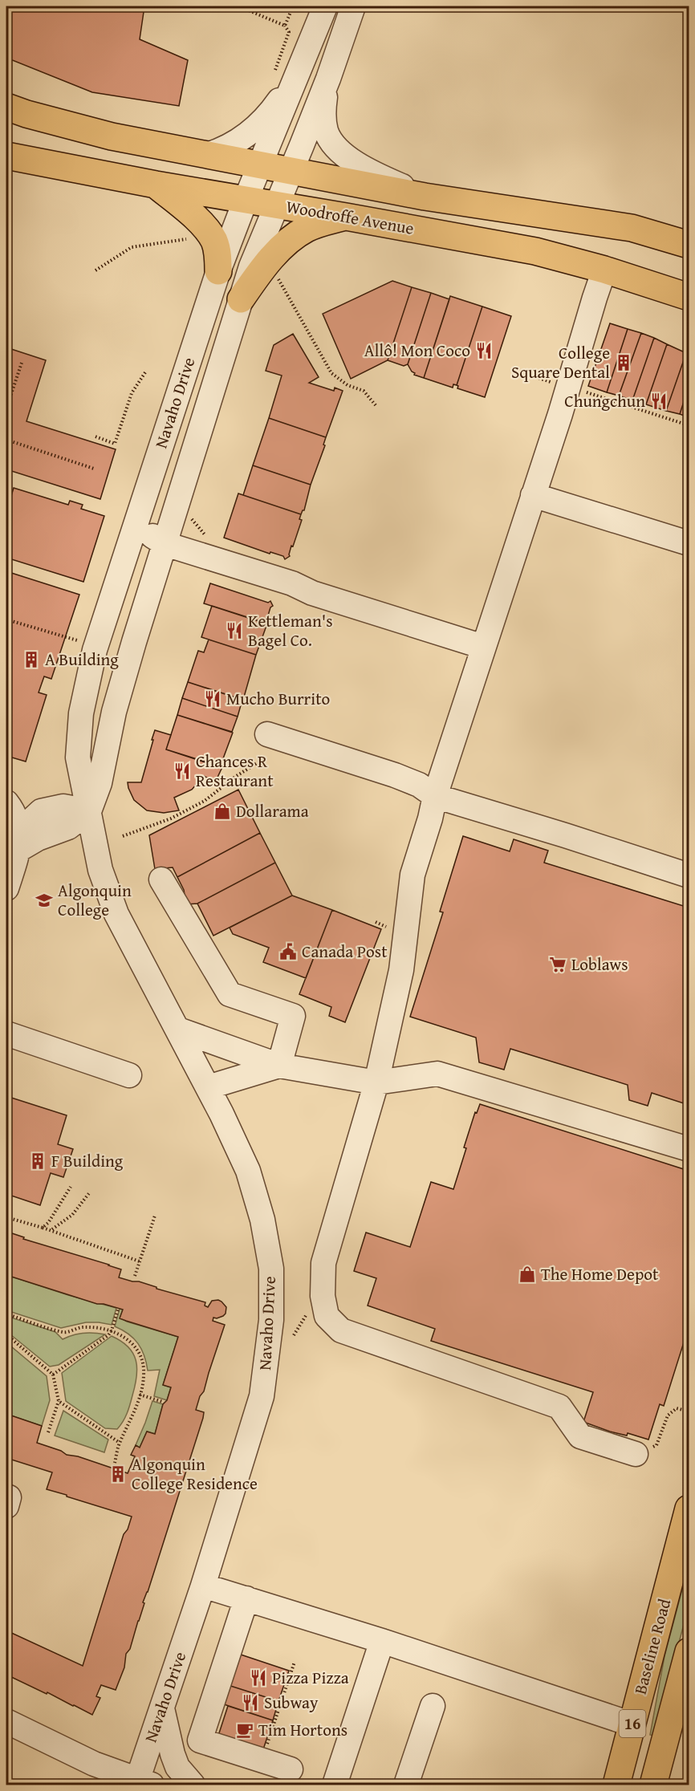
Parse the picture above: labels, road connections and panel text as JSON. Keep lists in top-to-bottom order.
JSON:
{
  "streets": {
    "main road": ["Woodroffe Avenue", "Baseline Road", "16"],
    "street": ["Navaho Drive"]
  },
  "crossings": [
    ["Woodroffe Avenue", "Navaho Drive"]
  ],
  "places": {
    "restaurant": [
      "Allô! Mon Coco",
      "Chungchun",
      "Kettleman's Bagel Co.",
      "Mucho Burrito",
      "Chances R Restaurant",
      "Pizza Pizza",
      "Subway"
    ],
    "building": [
      "College Square Dental",
      "A Building",
      "F Building",
      "Algonquin College Residence"
    ],
    "shop": ["Dollarama", "The Home Depot"],
    "school or university": ["Algonquin College"],
    "public building": ["Canada Post"],
    "supermarket": ["Loblaws"],
    "cafe": ["Tim Hortons"]
  }
}
